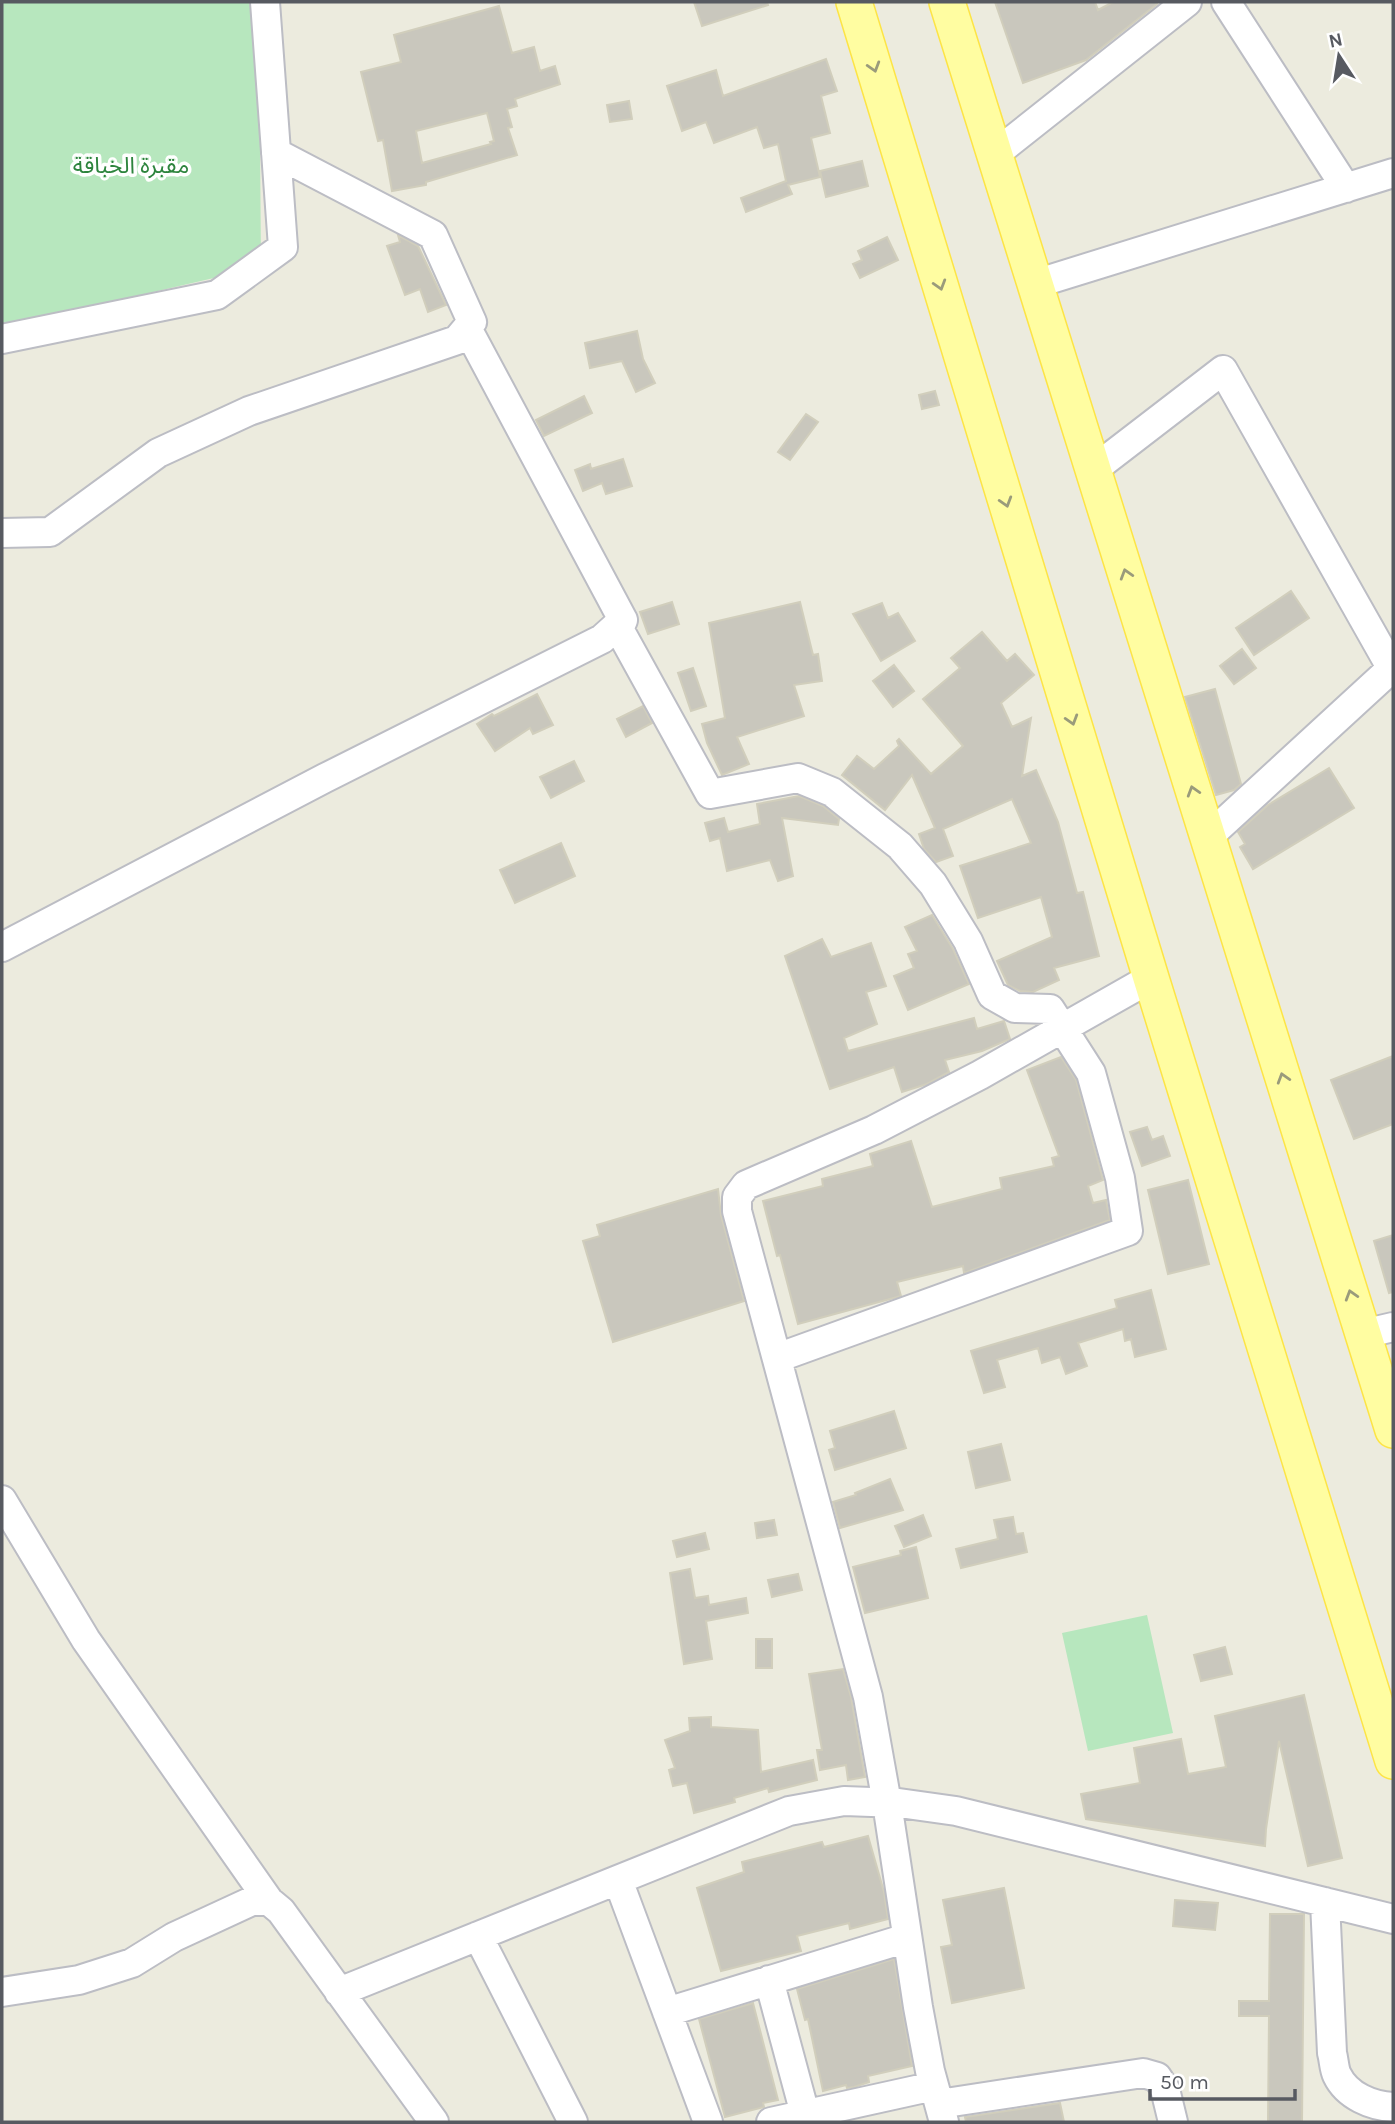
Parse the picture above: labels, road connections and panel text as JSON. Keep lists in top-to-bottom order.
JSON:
{
  "parks": ["مقبرة الخباقة"],
  "scale_bar": "50 m",
  "north": "top"
}
